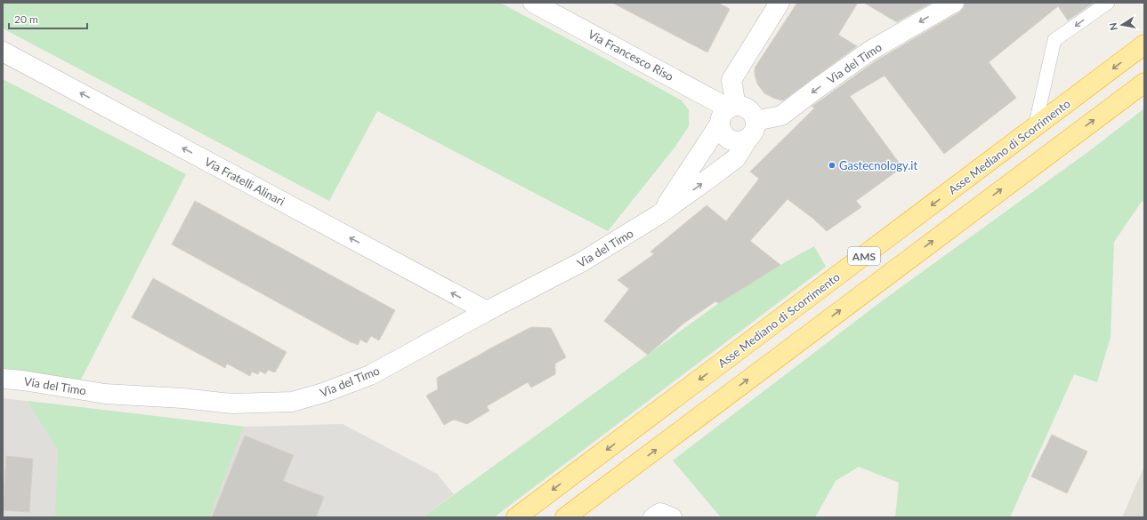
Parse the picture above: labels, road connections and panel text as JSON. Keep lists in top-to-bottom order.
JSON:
{
  "streets": {
    "highway": ["Asse Mediano di Scorrimento", "AMS"],
    "street": ["Via Francesco Riso", "Via del Timo", "Via Fratelli Alinari"]
  },
  "crossings": [
    ["Via Francesco Riso", "Via del Timo"],
    ["Via del Timo", "Via Fratelli Alinari"]
  ],
  "one_way": ["Via Fratelli Alinari"],
  "places": ["Gastecnology.it"],
  "scale_bar": "20 m",
  "north": "left"
}
